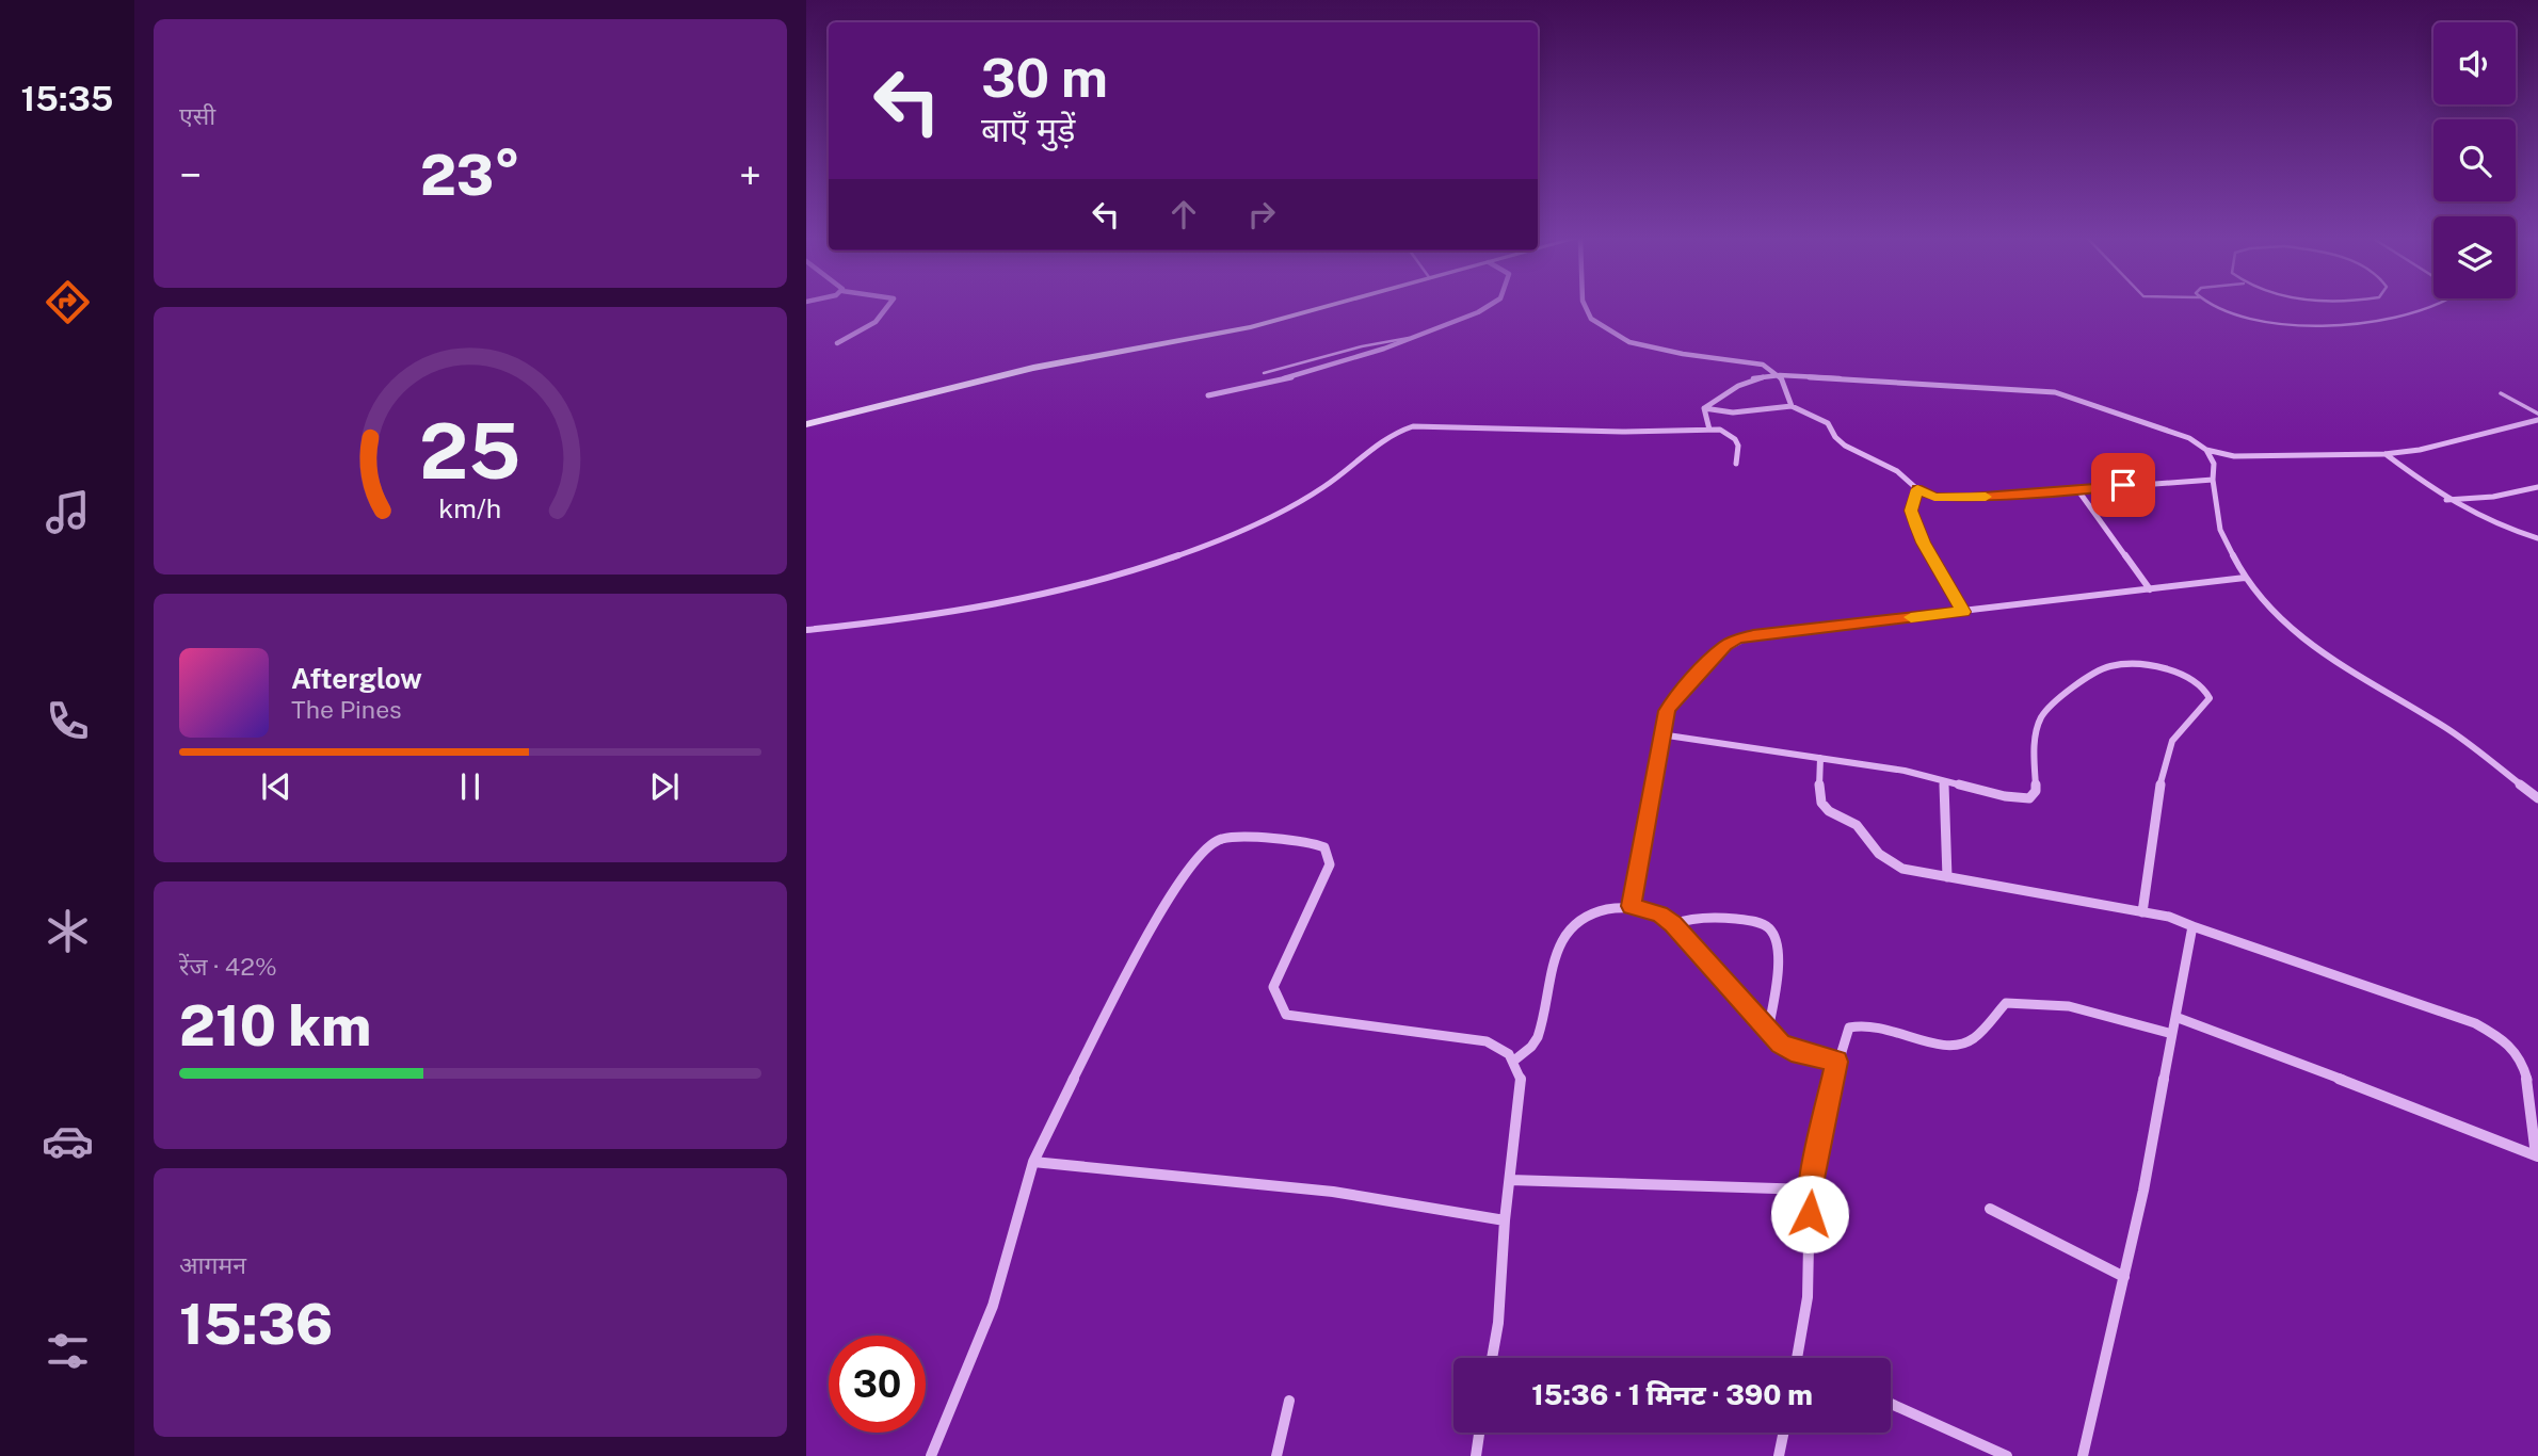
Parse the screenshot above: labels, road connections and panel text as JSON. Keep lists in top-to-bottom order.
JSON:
{
  "page": {
    "tabs": "15:35",
    "tile": [
      "एसी",
      ["रेंज · 42%", "210 km"],
      ["आगमन", "15:36"]
    ],
    "turn": ["30 m", "बाएँ मुड़ें"],
    "heat": ["−", "23°", "+"],
    "song": ["Afterglow", "The Pines"],
    "limit": "30",
    "trip": "15:36 · 1 मिनट · 390 m",
    "gauge": ["25", "km/h"]
  }
}
